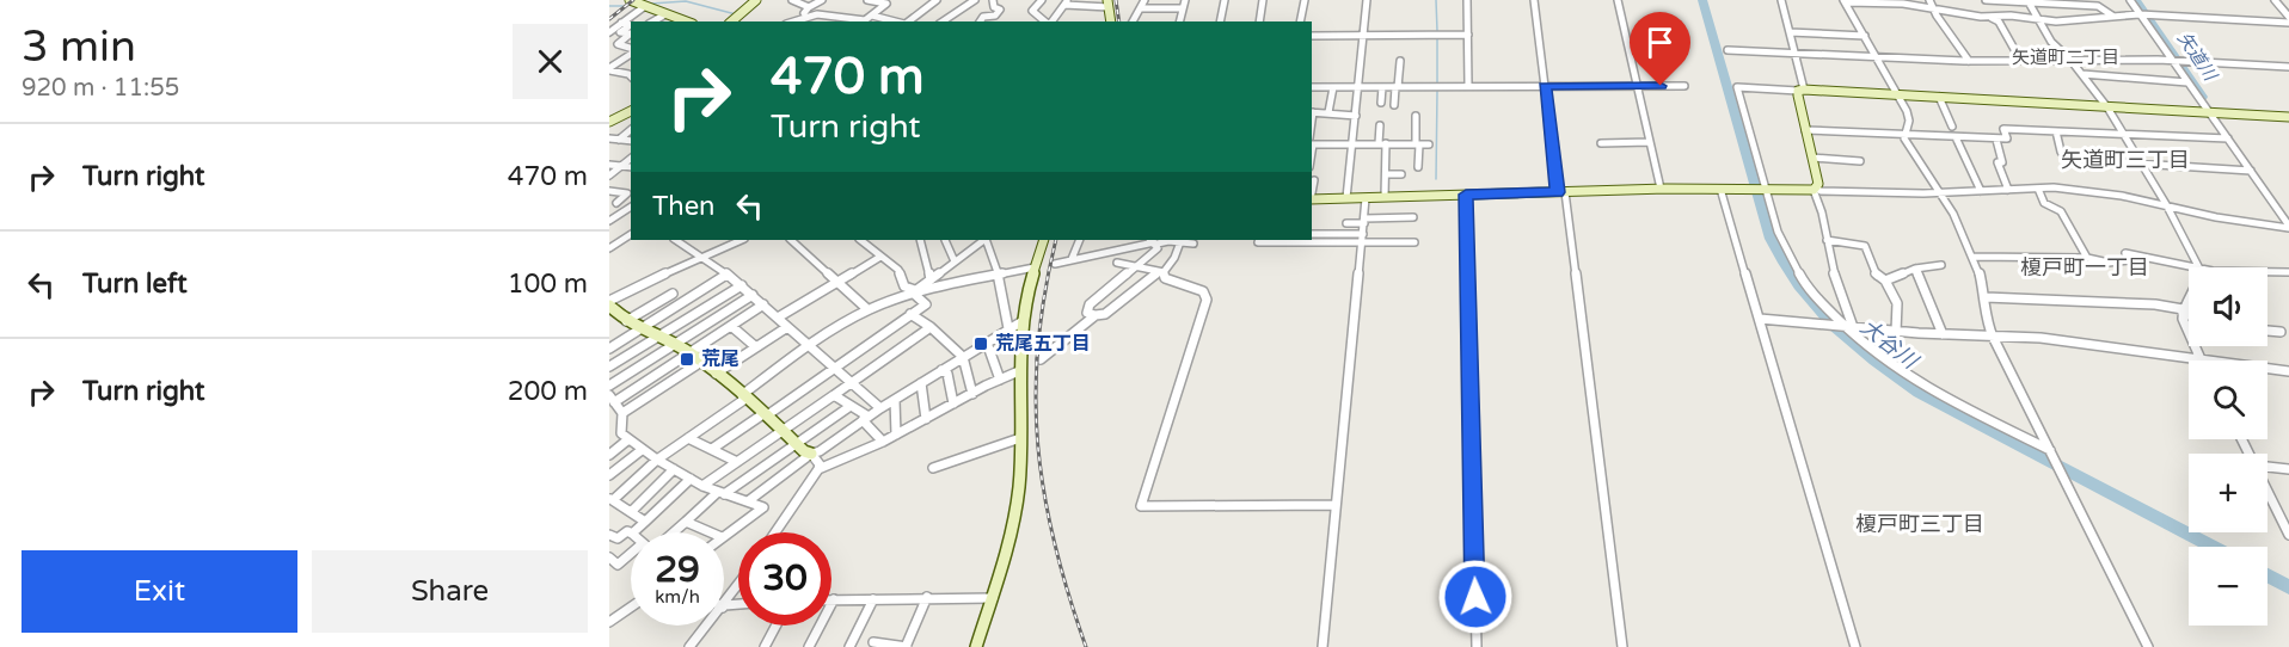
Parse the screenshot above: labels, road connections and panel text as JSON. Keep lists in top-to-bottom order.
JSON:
{
  "districts": [
    "矢道町二丁目",
    "矢道町三丁目",
    "榎戸町一丁目",
    "榎戸町三丁目"
  ],
  "water": ["矢道川", "大谷川"],
  "places": {
    "transit": ["荒尾五丁目", "荒尾"]
  },
  "page": {
    "heading": ["3 min", "920 m · 11:55"],
    "turn": ["470 m", "Turn right"],
    "list": [
      {
        "name": "Turn right",
        "value": "470 m"
      },
      {
        "name": "Turn left",
        "value": "100 m"
      },
      {
        "name": "Turn right",
        "value": "200 m"
      }
    ],
    "then": "Then",
    "map_buttons": ["+", "−"],
    "speed": "29 km/h",
    "limit": "30",
    "buttons": ["Exit", "Share"]
  }
}
